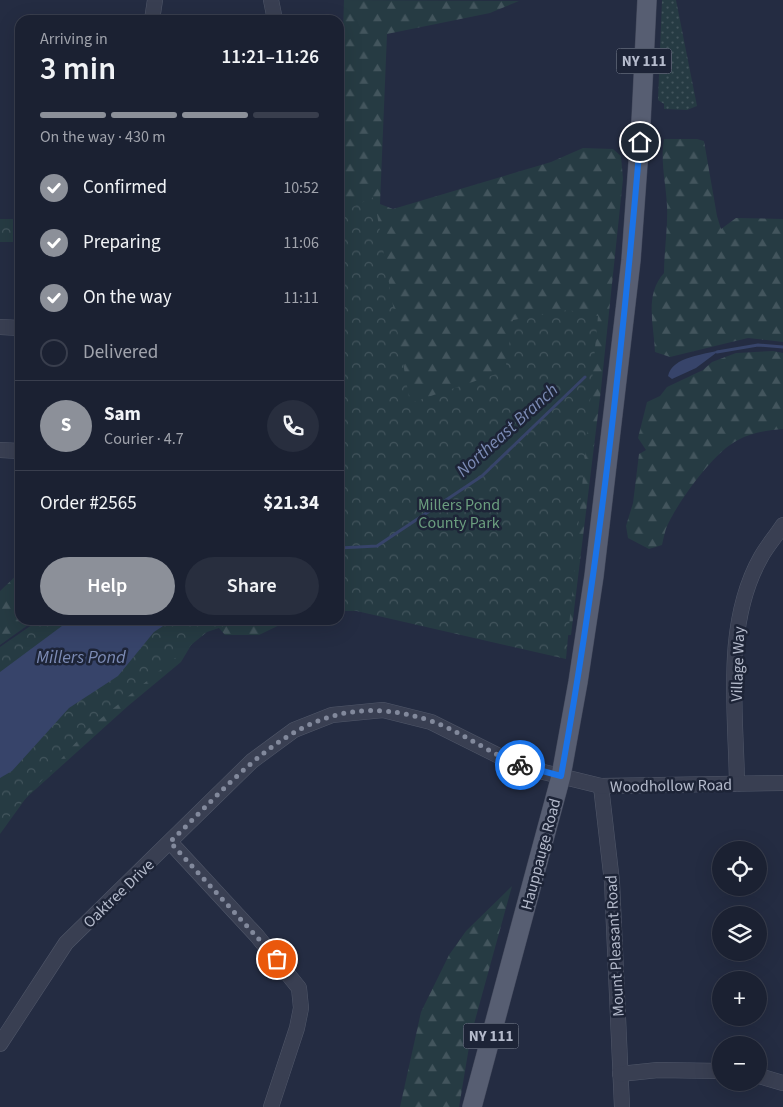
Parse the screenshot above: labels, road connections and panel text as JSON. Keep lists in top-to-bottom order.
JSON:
{
  "streets": {
    "main road": ["NY 111", "Hauppauge Road"],
    "street": [
      "Village Way",
      "Woodhollow Road",
      "Oaktree Drive",
      "Mount Pleasant Road"
    ]
  },
  "crossings": [
    ["Village Way", "Woodhollow Road"],
    ["Woodhollow Road", "Hauppauge Road"],
    ["Woodhollow Road", "Oaktree Drive"],
    ["Woodhollow Road", "Mount Pleasant Road"],
    ["Hauppauge Road", "Oaktree Drive"]
  ],
  "water": ["Northeast Branch", "Millers Pond"],
  "parks": ["Millers Pond County Park"],
  "page": {
    "heading": ["3 min", "Arriving in", "11:21–11:26"],
    "panel": [
      "Sam",
      "Courier · 4.7",
      "Order #2565",
      "$21.34"
    ],
    "bar": "On the way · 430 m",
    "list": [
      ["Confirmed", "10:52"],
      ["Preparing", "11:06"],
      ["On the way", "11:11"],
      "Delivered"
    ],
    "round": "S",
    "buttons": ["Help", "Share"],
    "map_buttons": ["+", "−"]
  }
}
